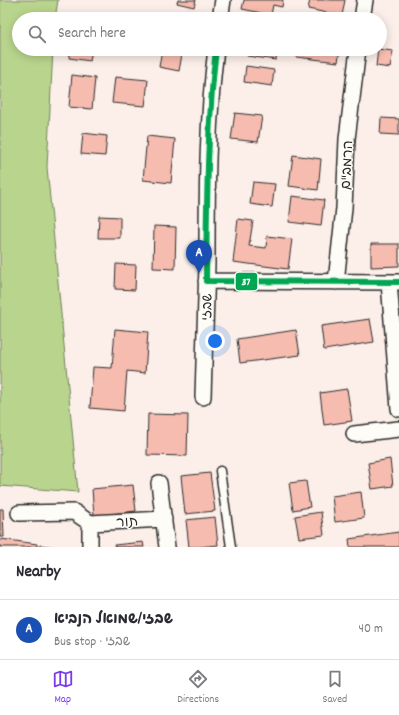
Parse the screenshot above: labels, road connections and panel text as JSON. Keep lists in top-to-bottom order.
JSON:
{
  "streets": {
    "street": ["הרמב\"ם", "שבזי", "תור"]
  },
  "lines": ["transit line 37"],
  "page": {
    "search": "Search here",
    "pins": "A",
    "heading": "Nearby",
    "list": [
      {
        "mark": "A",
        "name": "שבזי/שמואל הנביא",
        "note": "Bus stop · שבזי",
        "value": "40 m"
      }
    ],
    "nav": ["Map", "Directions", "Saved"]
  }
}
